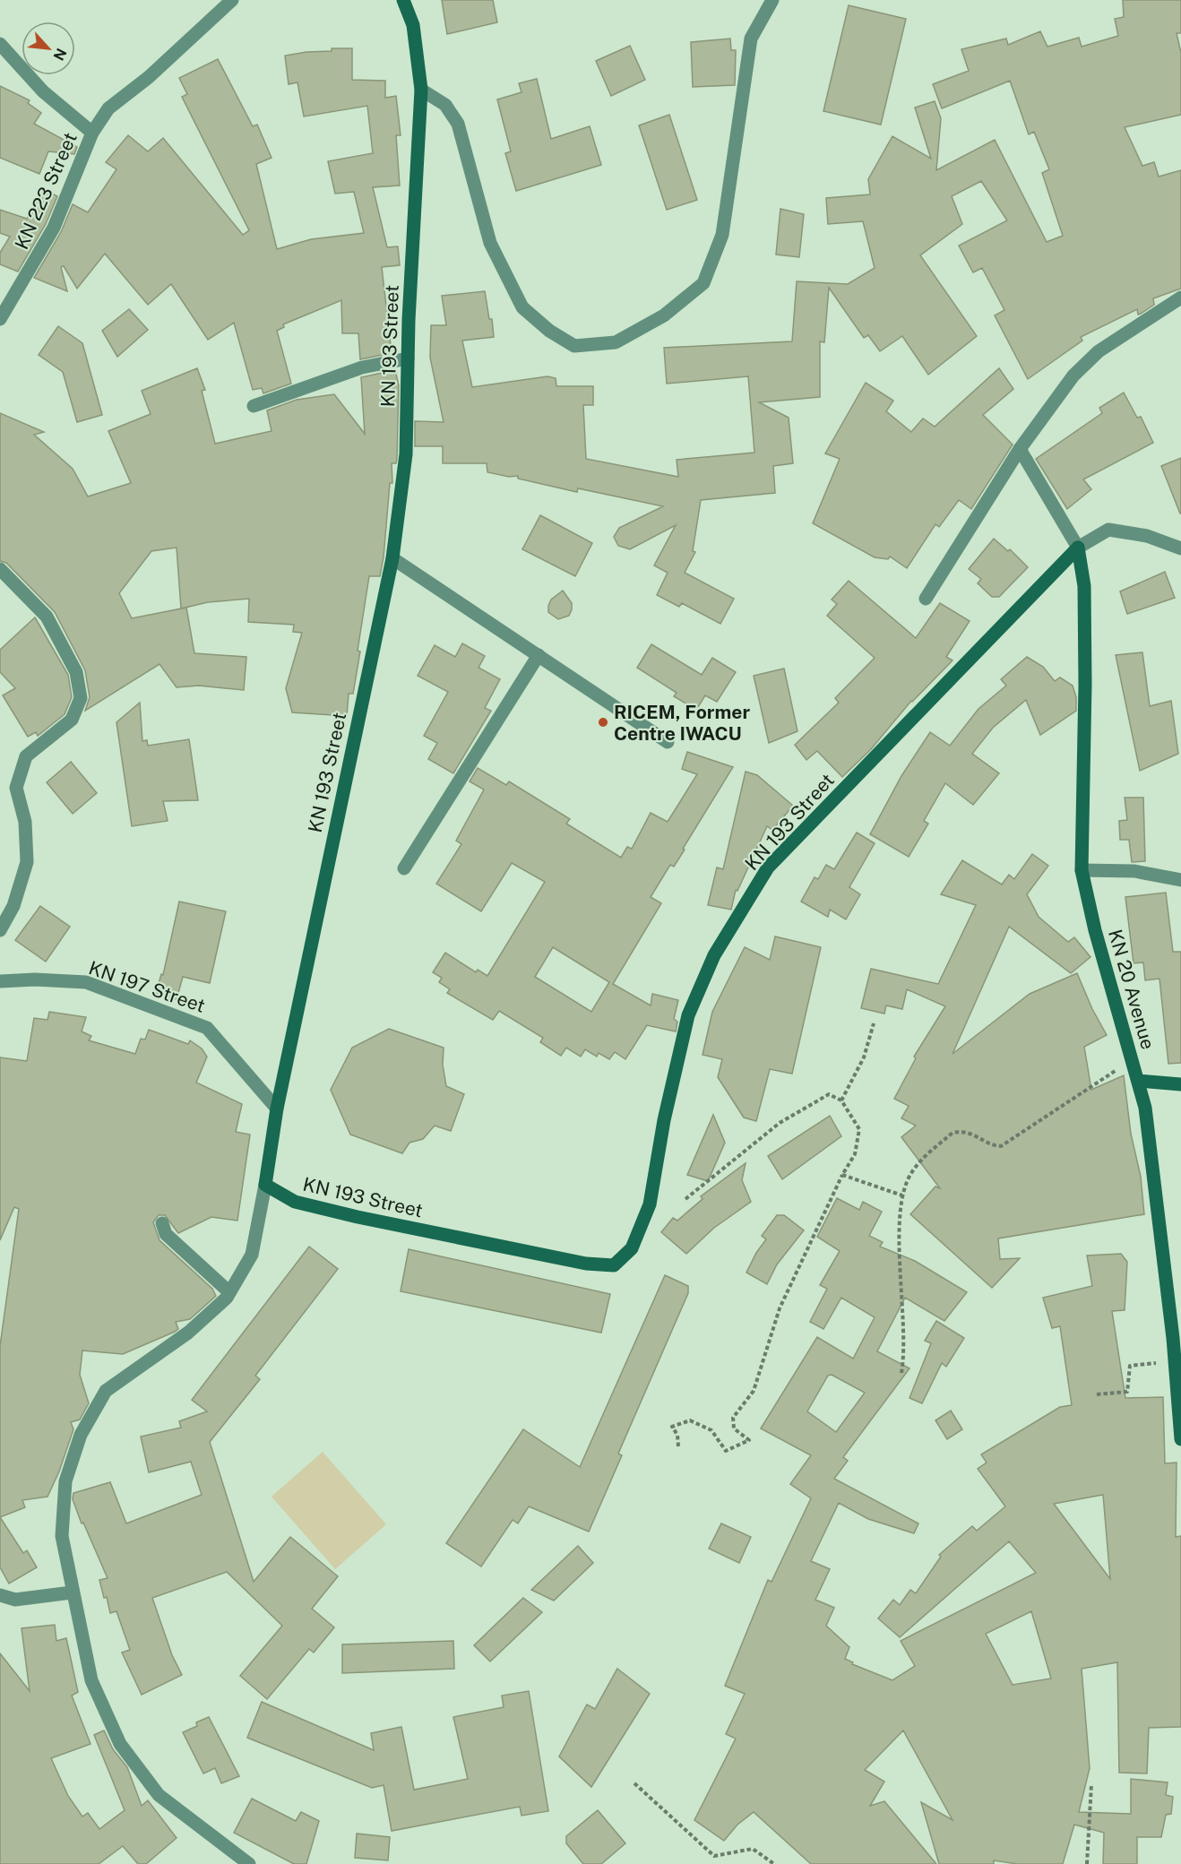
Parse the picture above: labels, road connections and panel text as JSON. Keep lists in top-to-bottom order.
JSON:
{
  "streets": {
    "street": [
      "KN 223 Street",
      "KN 193 Street",
      "KN 197 Street",
      "KN 20 Avenue"
    ]
  },
  "crossings": [
    ["KN 193 Street", "KN 197 Street"],
    ["KN 193 Street", "KN 20 Avenue"]
  ],
  "places": ["RICEM, Former Centre IWACU"],
  "north": "bottom right"
}
